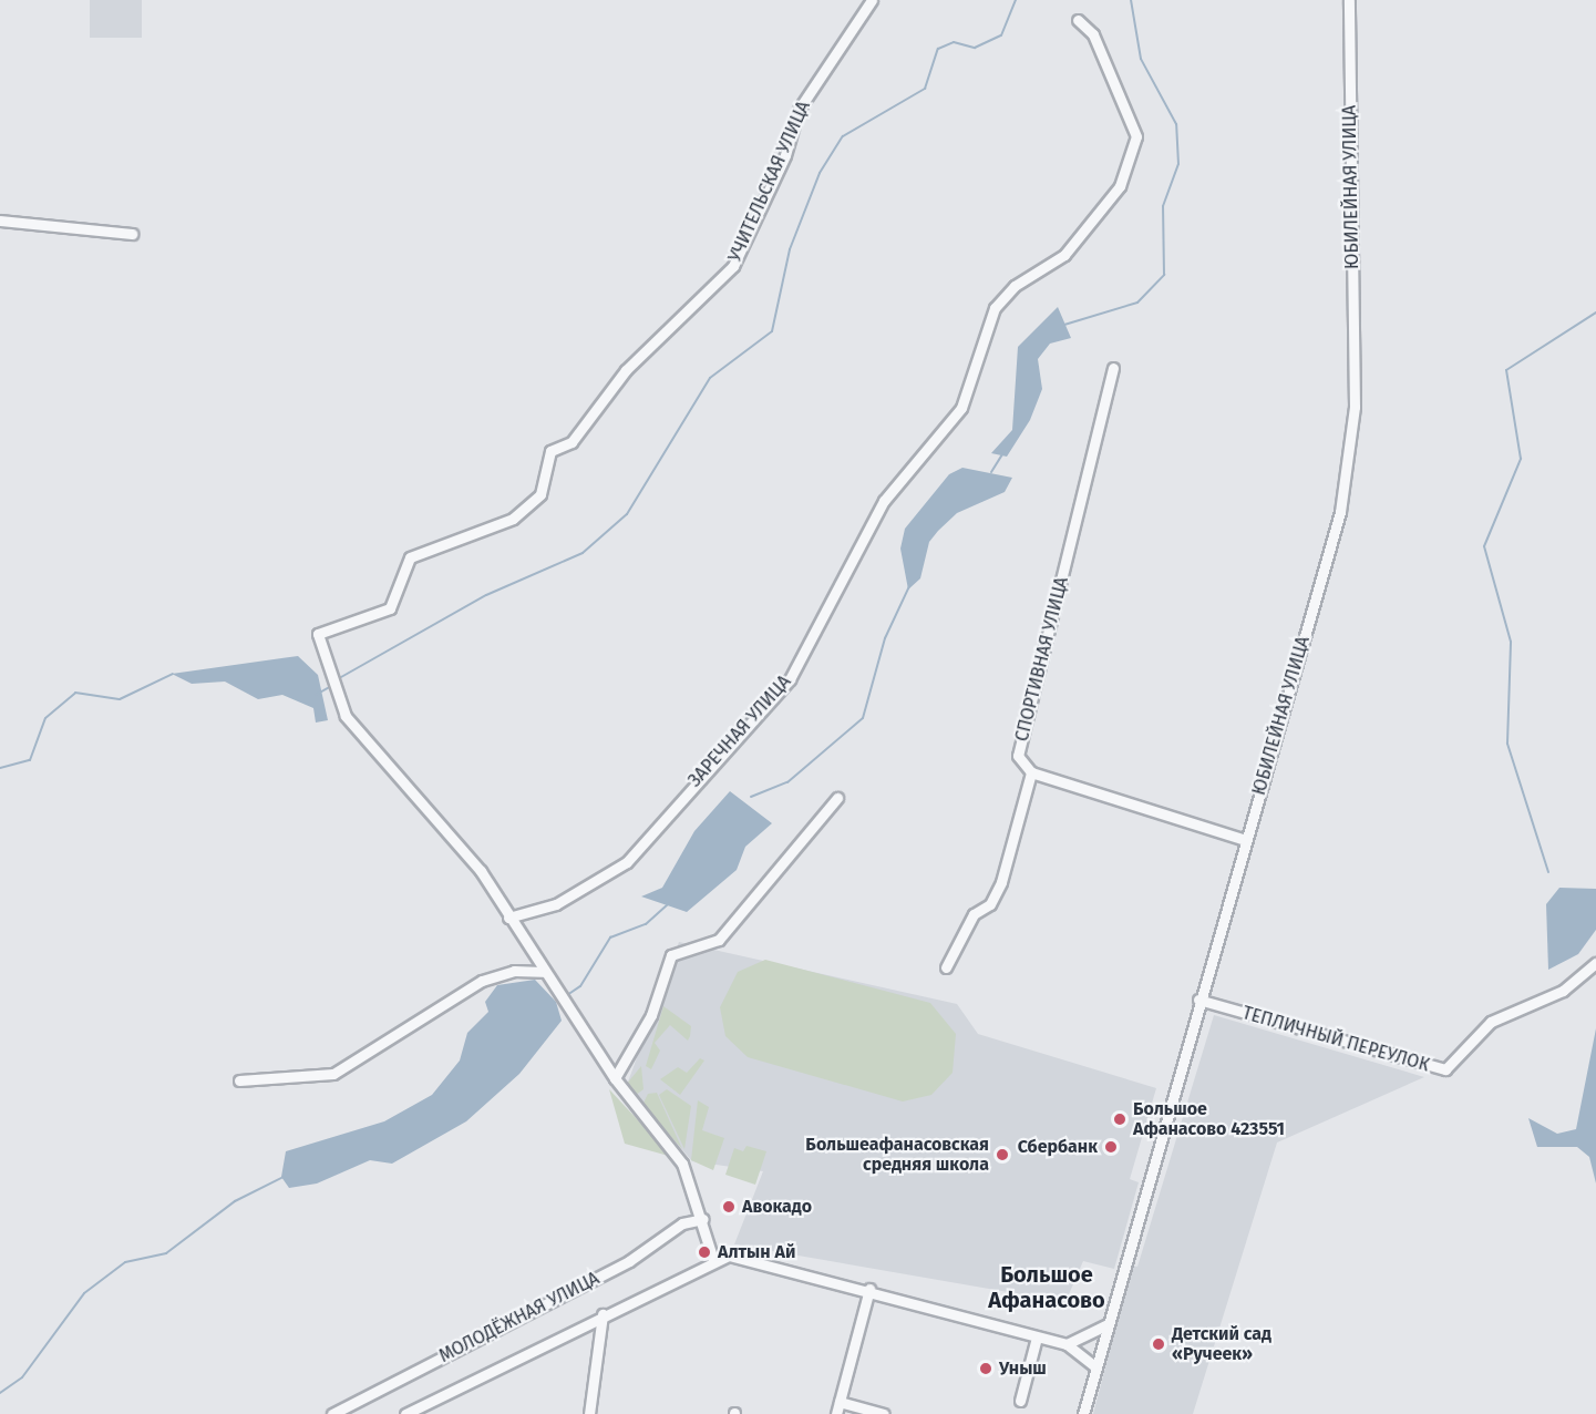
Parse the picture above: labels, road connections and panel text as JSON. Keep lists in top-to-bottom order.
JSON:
{
  "streets": {
    "street": [
      "УЧИТЕЛЬСКАЯ УЛИЦА",
      "ЮБИЛЕЙНАЯ УЛИЦА",
      "СПОРТИВНАЯ УЛИЦА",
      "ЗАРЕЧНАЯ УЛИЦА",
      "ТЕПЛИЧНЫЙ ПЕРЕУЛОК",
      "МОЛОДЁЖНАЯ УЛИЦА"
    ]
  },
  "crossings": [
    ["УЧИТЕЛЬСКАЯ УЛИЦА", "ЗАРЕЧНАЯ УЛИЦА"],
    ["ЮБИЛЕЙНАЯ УЛИЦА", "ТЕПЛИЧНЫЙ ПЕРЕУЛОК"],
    ["ЮБИЛЕЙНАЯ УЛИЦА", "МОЛОДЁЖНАЯ УЛИЦА"]
  ],
  "districts": ["Большое Афанасово"],
  "places": [
    "Большое Афанасово 423551",
    "Сбербанк",
    "Большеафанасовская средняя школа",
    "Авокадо",
    "Алтын Ай",
    "Детский сад «Ручеек»",
    "Уныш"
  ]
}
